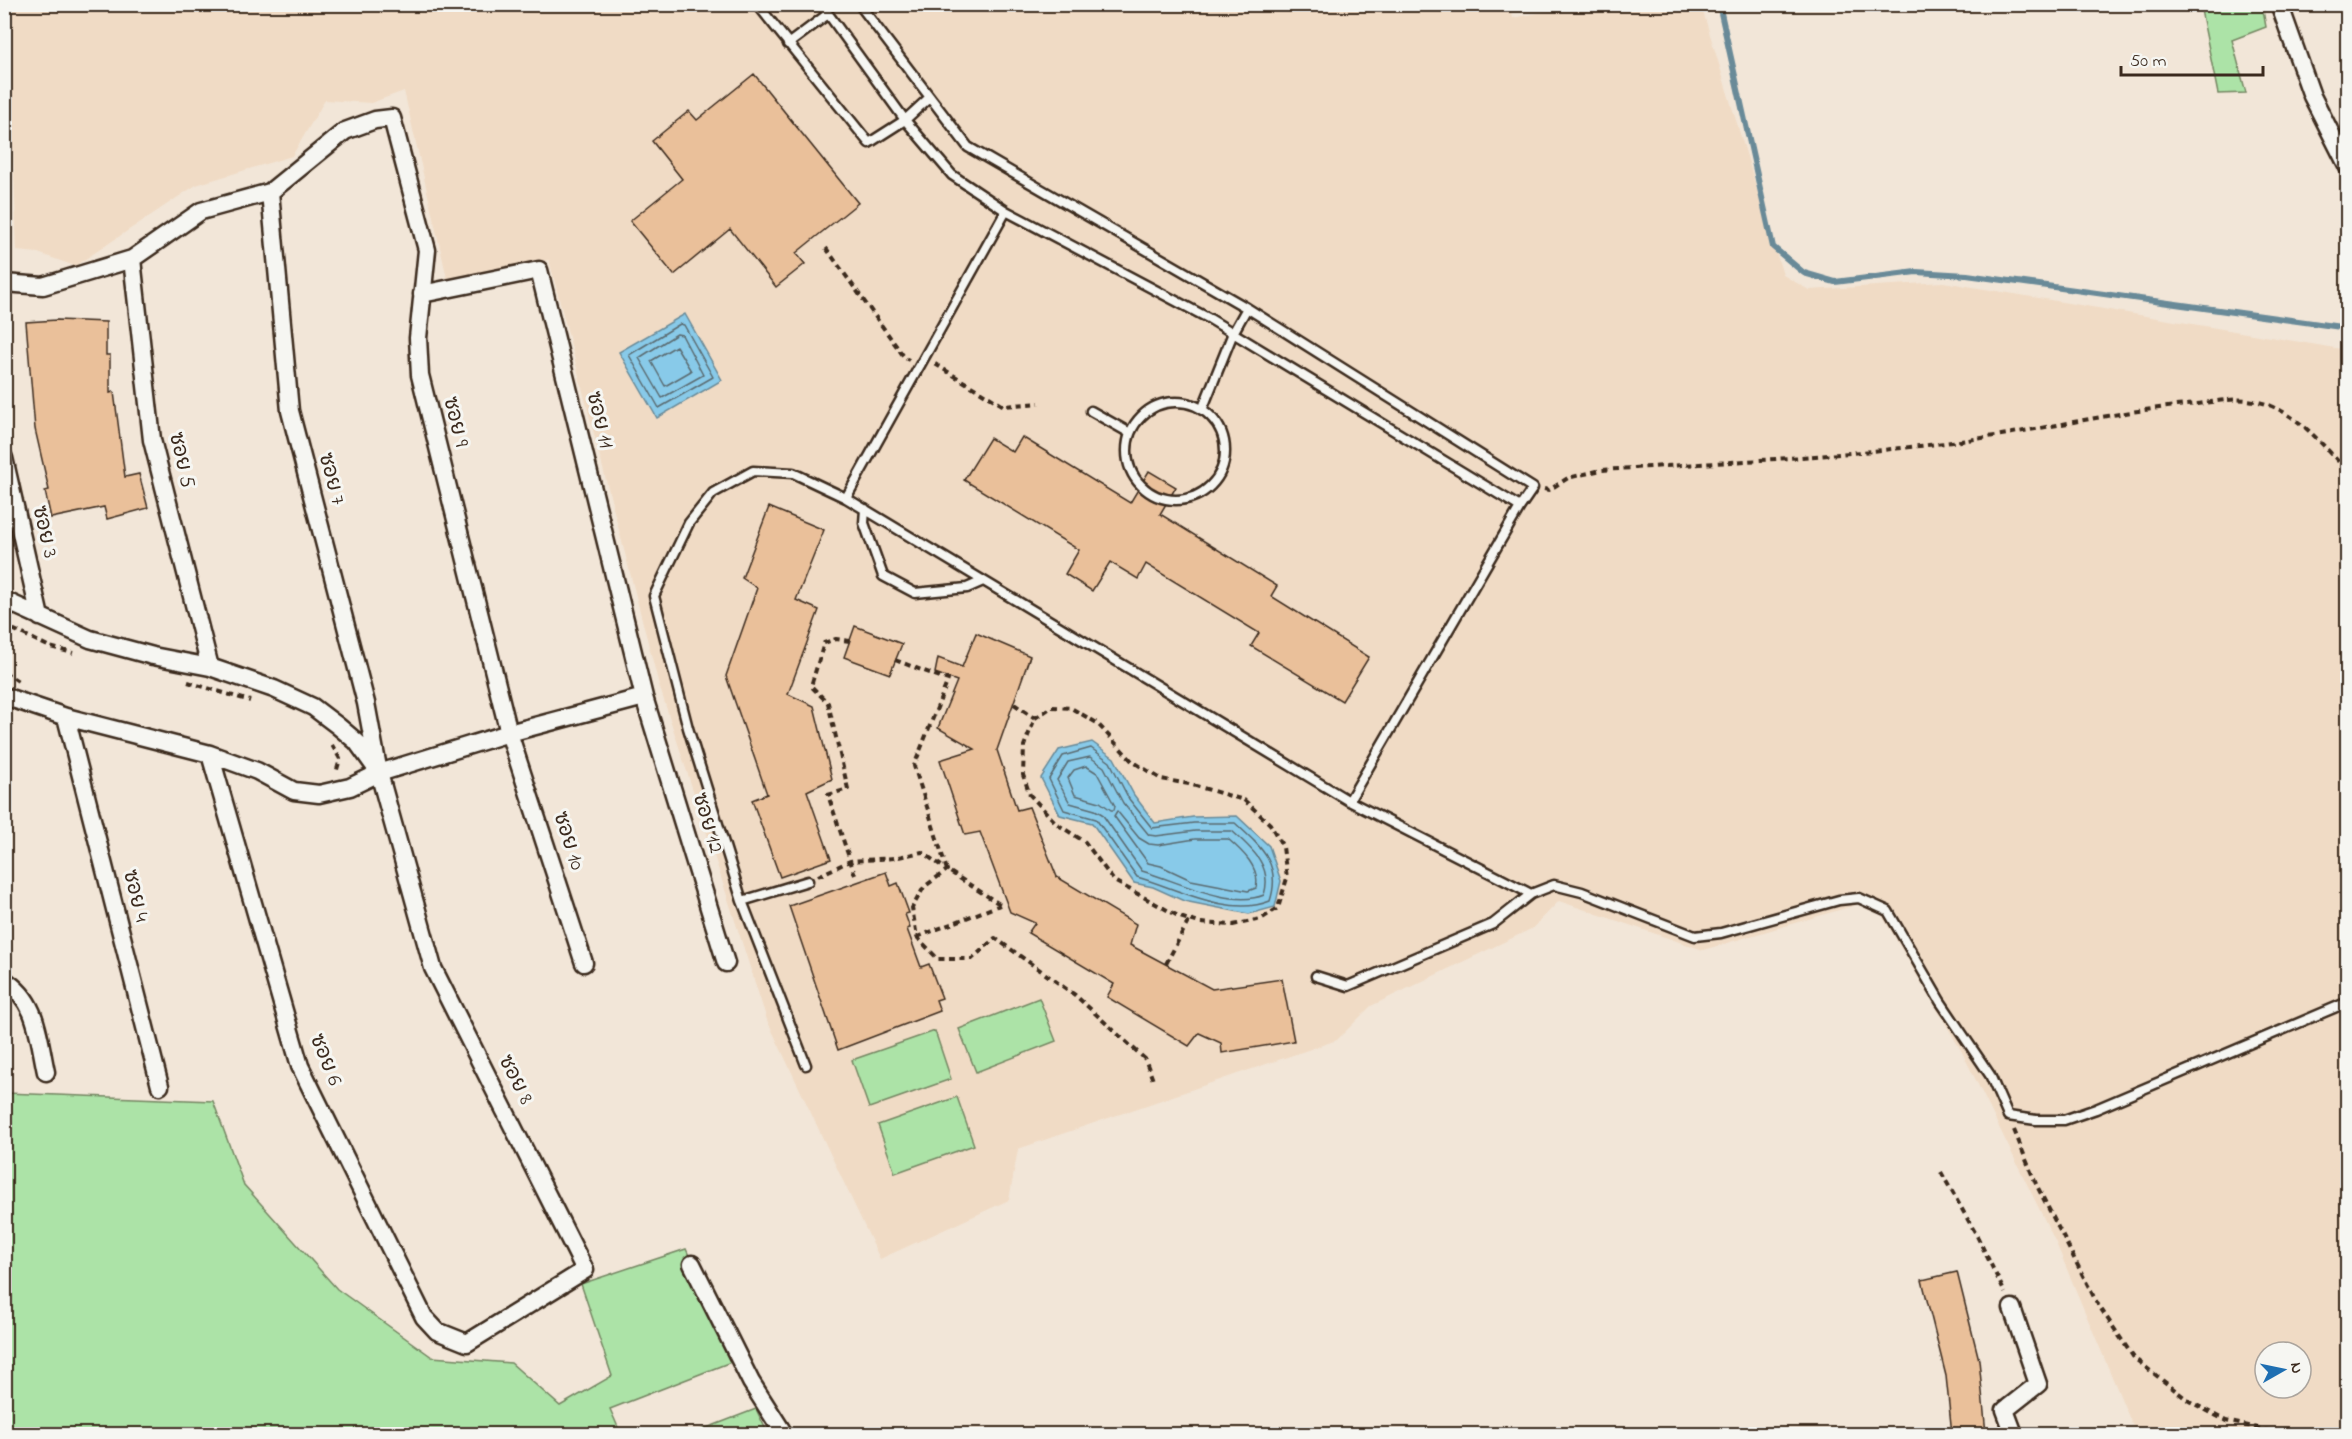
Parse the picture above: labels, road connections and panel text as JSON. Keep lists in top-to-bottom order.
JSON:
{
  "streets": {
    "street": [
      "ซอย 11",
      "ซอย 9",
      "ซอย 5",
      "ซอย 7",
      "ซอย 3",
      "ซอย 12",
      "ซอย 10",
      "ซอย 4",
      "ซอย 6",
      "ซอย 8"
    ]
  },
  "crossings": [
    ["ซอย 11", "ซอย 9"],
    ["ซอย 11", "ซอย 12"],
    ["ซอย 9", "ซอย 7"],
    ["ซอย 9", "ซอย 10"],
    ["ซอย 7", "ซอย 8"],
    ["ซอย 6", "ซอย 8"]
  ],
  "scale_bar": "50 m",
  "north": "right"
}
